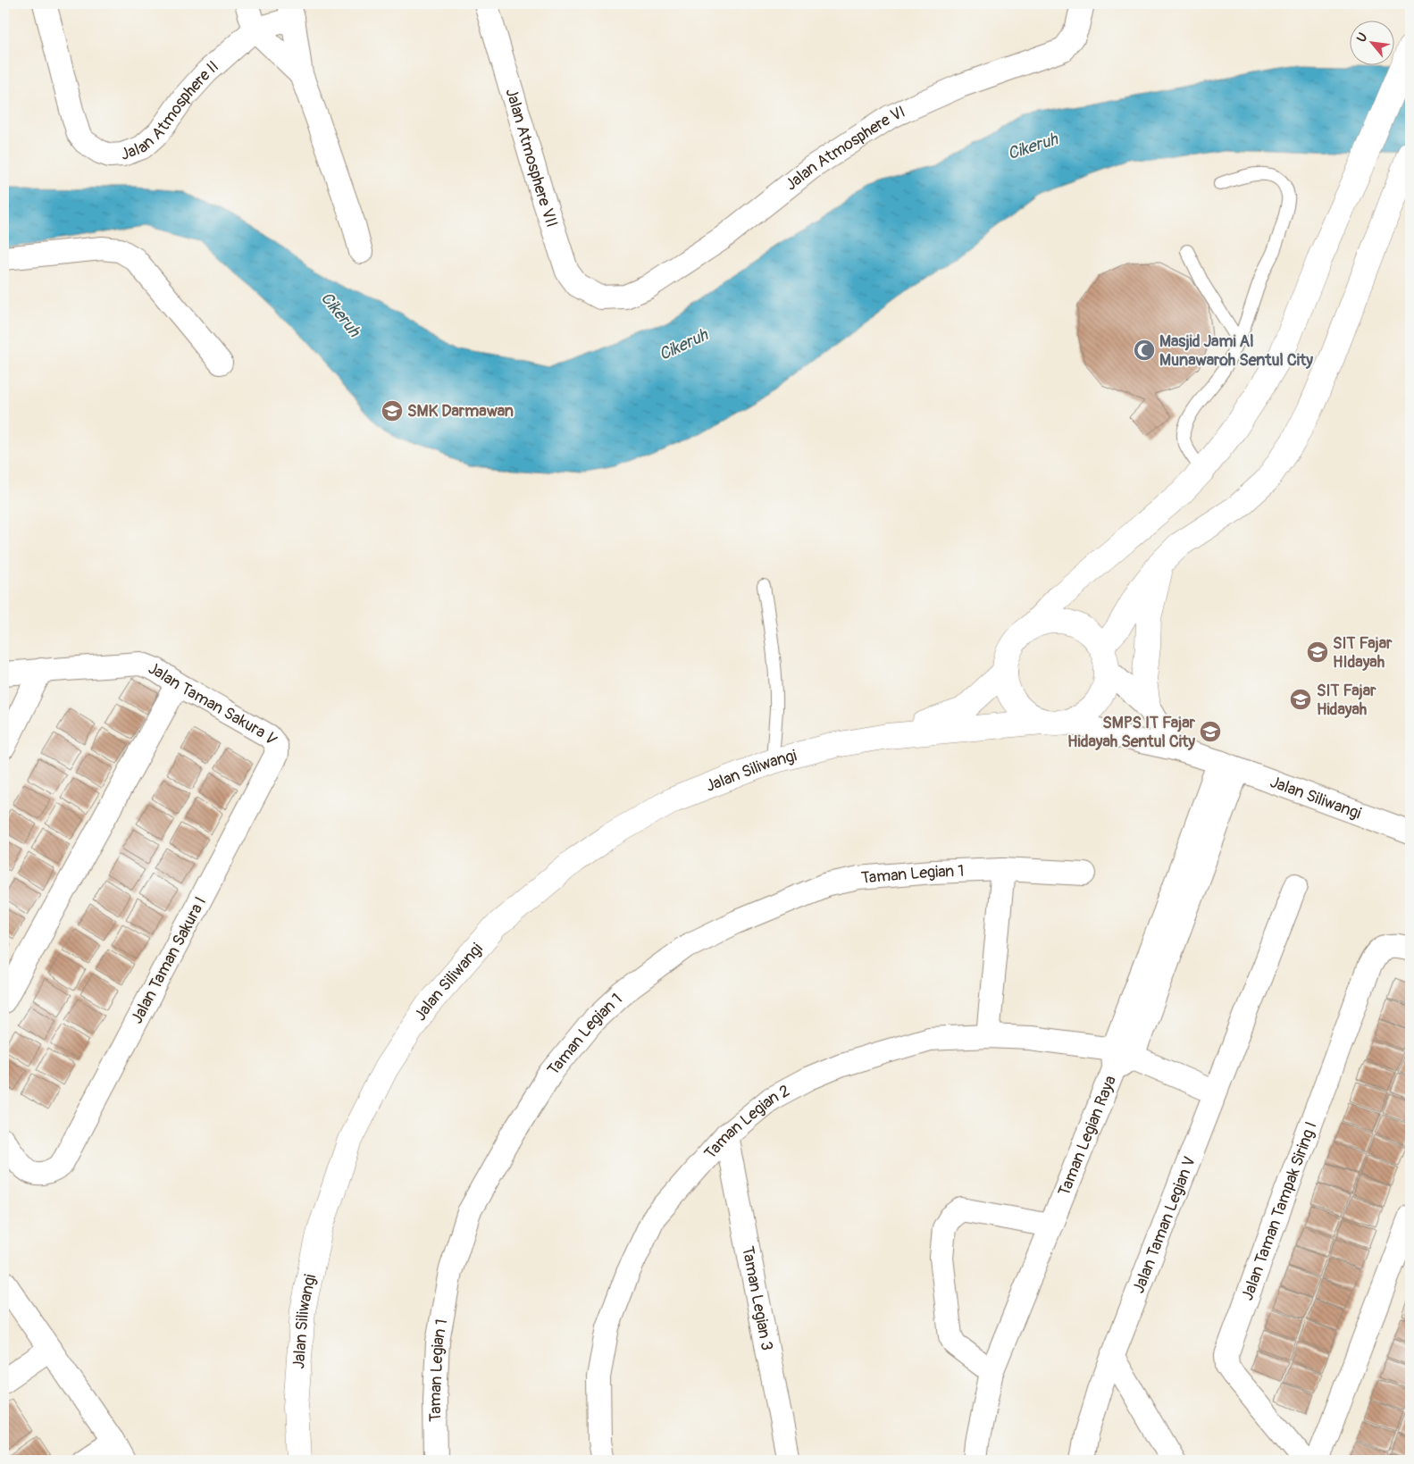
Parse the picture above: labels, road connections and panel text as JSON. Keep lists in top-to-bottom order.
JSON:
{
  "streets": {
    "main road": ["Jalan Siliwangi"],
    "street": [
      "Jalan Atmosphere II",
      "Jalan Atmosphere VI",
      "Jalan Atmosphere VII",
      "Jalan Taman Sakura V",
      "Taman Legian 1",
      "Jalan Taman Sakura I",
      "Taman Legian 2",
      "Taman Legian Raya",
      "Jalan Taman Tampak Siring I",
      "Jalan Taman Legian V",
      "Taman Legian 3"
    ]
  },
  "crossings": [
    ["Jalan Atmosphere VI", "Jalan Atmosphere VII"],
    ["Jalan Taman Sakura V", "Jalan Taman Sakura I"],
    ["Jalan Siliwangi", "Taman Legian Raya"],
    ["Taman Legian 2", "Taman Legian Raya"],
    ["Taman Legian 2", "Taman Legian 3"]
  ],
  "water": ["Cikeruh"],
  "places": {
    "mosque": ["Masjid Jami Al Munawaroh Sentul City"],
    "school or university": [
      "SMK Darmawan",
      "SIT Fajar HIdayah",
      "SIT Fajar Hidayah",
      "SMPS IT Fajar Hidayah Sentul City"
    ]
  },
  "north": "top left"
}
